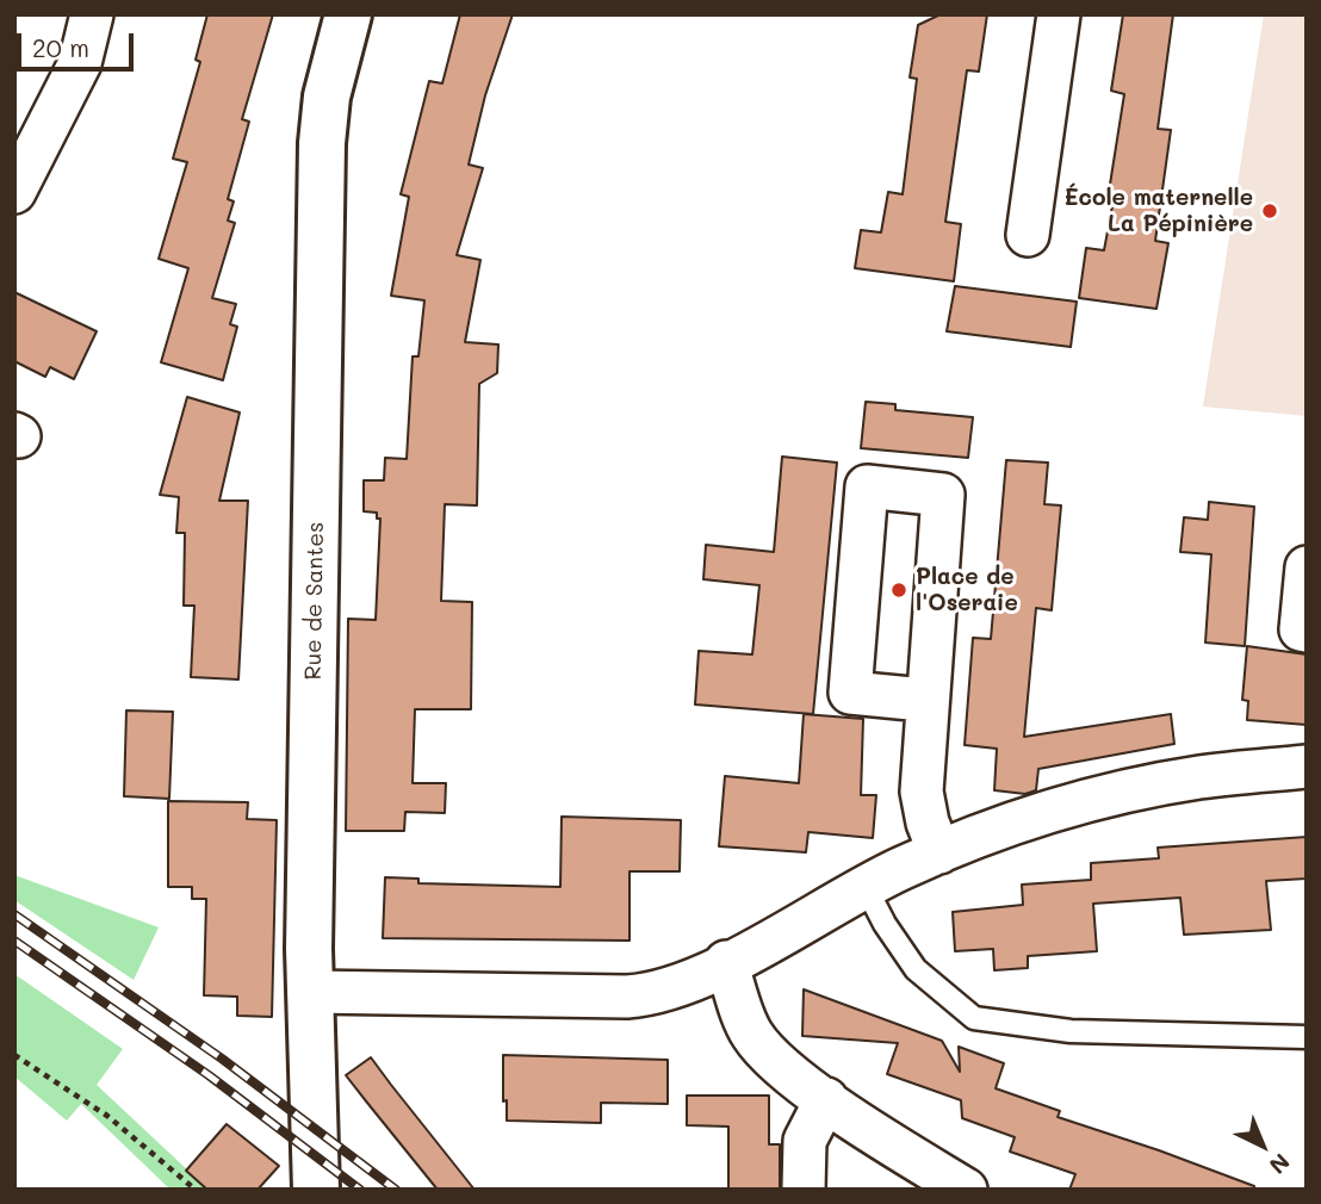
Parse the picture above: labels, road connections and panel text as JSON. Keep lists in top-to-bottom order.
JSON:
{
  "streets": {
    "street": ["Rue de Santes"]
  },
  "places": ["École maternelle La Pépinière", "Place de l'Oseraie"],
  "scale_bar": "20 m",
  "north": "bottom right"
}
